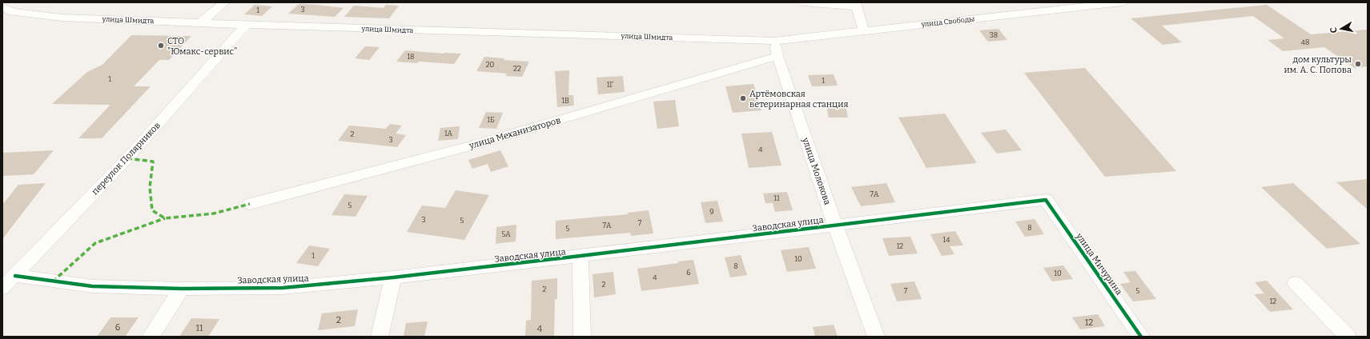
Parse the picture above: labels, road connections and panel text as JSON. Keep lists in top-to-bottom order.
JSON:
{
  "streets": {
    "street": [
      "улица Шмидта",
      "улица Свободы",
      "улица Механизаторов",
      "переулок Полярников",
      "улица Молокова",
      "Заводская улица",
      "улица Мичурина"
    ]
  },
  "crossings": [
    ["улица Шмидта", "улица Свободы"],
    ["улица Шмидта", "переулок Полярников"],
    ["улица Шмидта", "улица Молокова"],
    ["улица Свободы", "улица Молокова"],
    ["улица Механизаторов", "улица Молокова"],
    ["переулок Полярников", "Заводская улица"],
    ["улица Молокова", "Заводская улица"],
    ["Заводская улица", "улица Мичурина"]
  ],
  "places": ["СТО \"Юмакс-сервис\"", "дом культуры им. А. С. Попова", "Артёмовская ветеринарная станция"],
  "house_numbers": [
    "3",
    "1",
    "38",
    "48",
    "18",
    "20",
    "22",
    "1",
    "1",
    "1Г",
    "1В",
    "1Б",
    "1А",
    "2",
    "3",
    "4",
    "7А",
    "11",
    "5",
    "9",
    "3",
    "5",
    "7",
    "7А",
    "8",
    "5",
    "5А",
    "14",
    "12",
    "1",
    "10",
    "8",
    "6",
    "10",
    "4",
    "2",
    "2",
    "7",
    "5",
    "12",
    "2",
    "12",
    "6",
    "11",
    "4"
  ],
  "north": "left"
}
